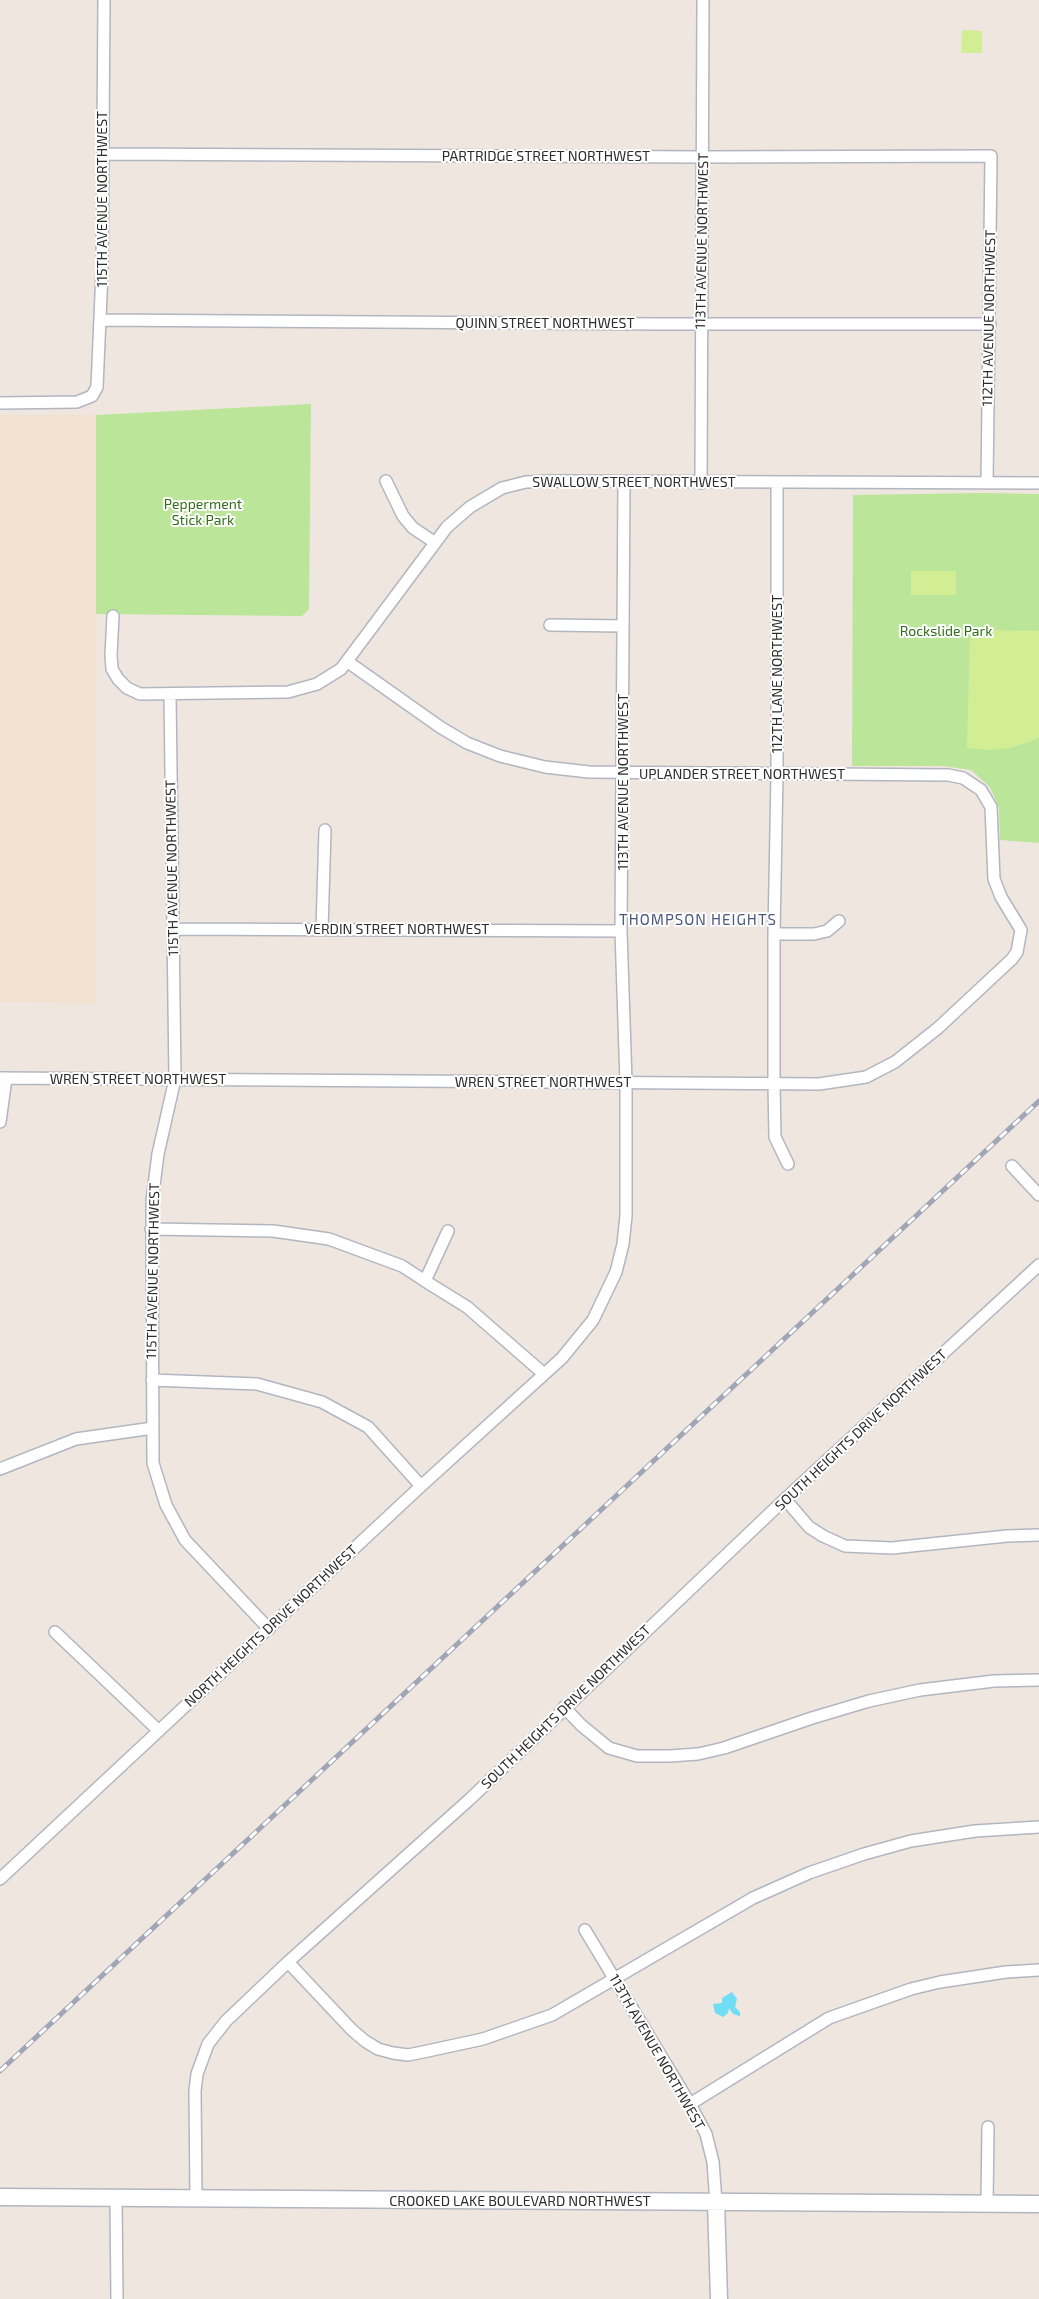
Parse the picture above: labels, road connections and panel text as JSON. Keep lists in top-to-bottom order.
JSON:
{
  "streets": {
    "street": [
      "PARTRIDGE STREET NORTHWEST",
      "115TH AVENUE NORTHWEST",
      "113TH AVENUE NORTHWEST",
      "112TH AVENUE NORTHWEST",
      "QUINN STREET NORTHWEST",
      "SWALLOW STREET NORTHWEST",
      "112TH LANE NORTHWEST",
      "UPLANDER STREET NORTHWEST",
      "VERDIN STREET NORTHWEST",
      "WREN STREET NORTHWEST",
      "SOUTH HEIGHTS DRIVE NORTHWEST",
      "NORTH HEIGHTS DRIVE NORTHWEST",
      "CROOKED LAKE BOULEVARD NORTHWEST"
    ]
  },
  "crossings": [
    ["PARTRIDGE STREET NORTHWEST", "115TH AVENUE NORTHWEST"],
    ["PARTRIDGE STREET NORTHWEST", "113TH AVENUE NORTHWEST"],
    ["PARTRIDGE STREET NORTHWEST", "112TH AVENUE NORTHWEST"],
    ["115TH AVENUE NORTHWEST", "QUINN STREET NORTHWEST"],
    ["115TH AVENUE NORTHWEST", "SWALLOW STREET NORTHWEST"],
    ["115TH AVENUE NORTHWEST", "VERDIN STREET NORTHWEST"],
    ["115TH AVENUE NORTHWEST", "WREN STREET NORTHWEST"],
    ["115TH AVENUE NORTHWEST", "NORTH HEIGHTS DRIVE NORTHWEST"],
    ["113TH AVENUE NORTHWEST", "QUINN STREET NORTHWEST"],
    ["113TH AVENUE NORTHWEST", "SWALLOW STREET NORTHWEST"],
    ["113TH AVENUE NORTHWEST", "UPLANDER STREET NORTHWEST"],
    ["113TH AVENUE NORTHWEST", "VERDIN STREET NORTHWEST"],
    ["113TH AVENUE NORTHWEST", "WREN STREET NORTHWEST"],
    ["113TH AVENUE NORTHWEST", "NORTH HEIGHTS DRIVE NORTHWEST"],
    ["113TH AVENUE NORTHWEST", "CROOKED LAKE BOULEVARD NORTHWEST"],
    ["112TH AVENUE NORTHWEST", "QUINN STREET NORTHWEST"],
    ["112TH AVENUE NORTHWEST", "SWALLOW STREET NORTHWEST"],
    ["SWALLOW STREET NORTHWEST", "112TH LANE NORTHWEST"],
    ["SWALLOW STREET NORTHWEST", "UPLANDER STREET NORTHWEST"],
    ["112TH LANE NORTHWEST", "UPLANDER STREET NORTHWEST"],
    ["112TH LANE NORTHWEST", "WREN STREET NORTHWEST"],
    ["UPLANDER STREET NORTHWEST", "WREN STREET NORTHWEST"],
    ["SOUTH HEIGHTS DRIVE NORTHWEST", "CROOKED LAKE BOULEVARD NORTHWEST"]
  ],
  "districts": ["THOMPSON HEIGHTS"],
  "parks": ["Pepperment Stick Park", "Rockslide Park"]
}
